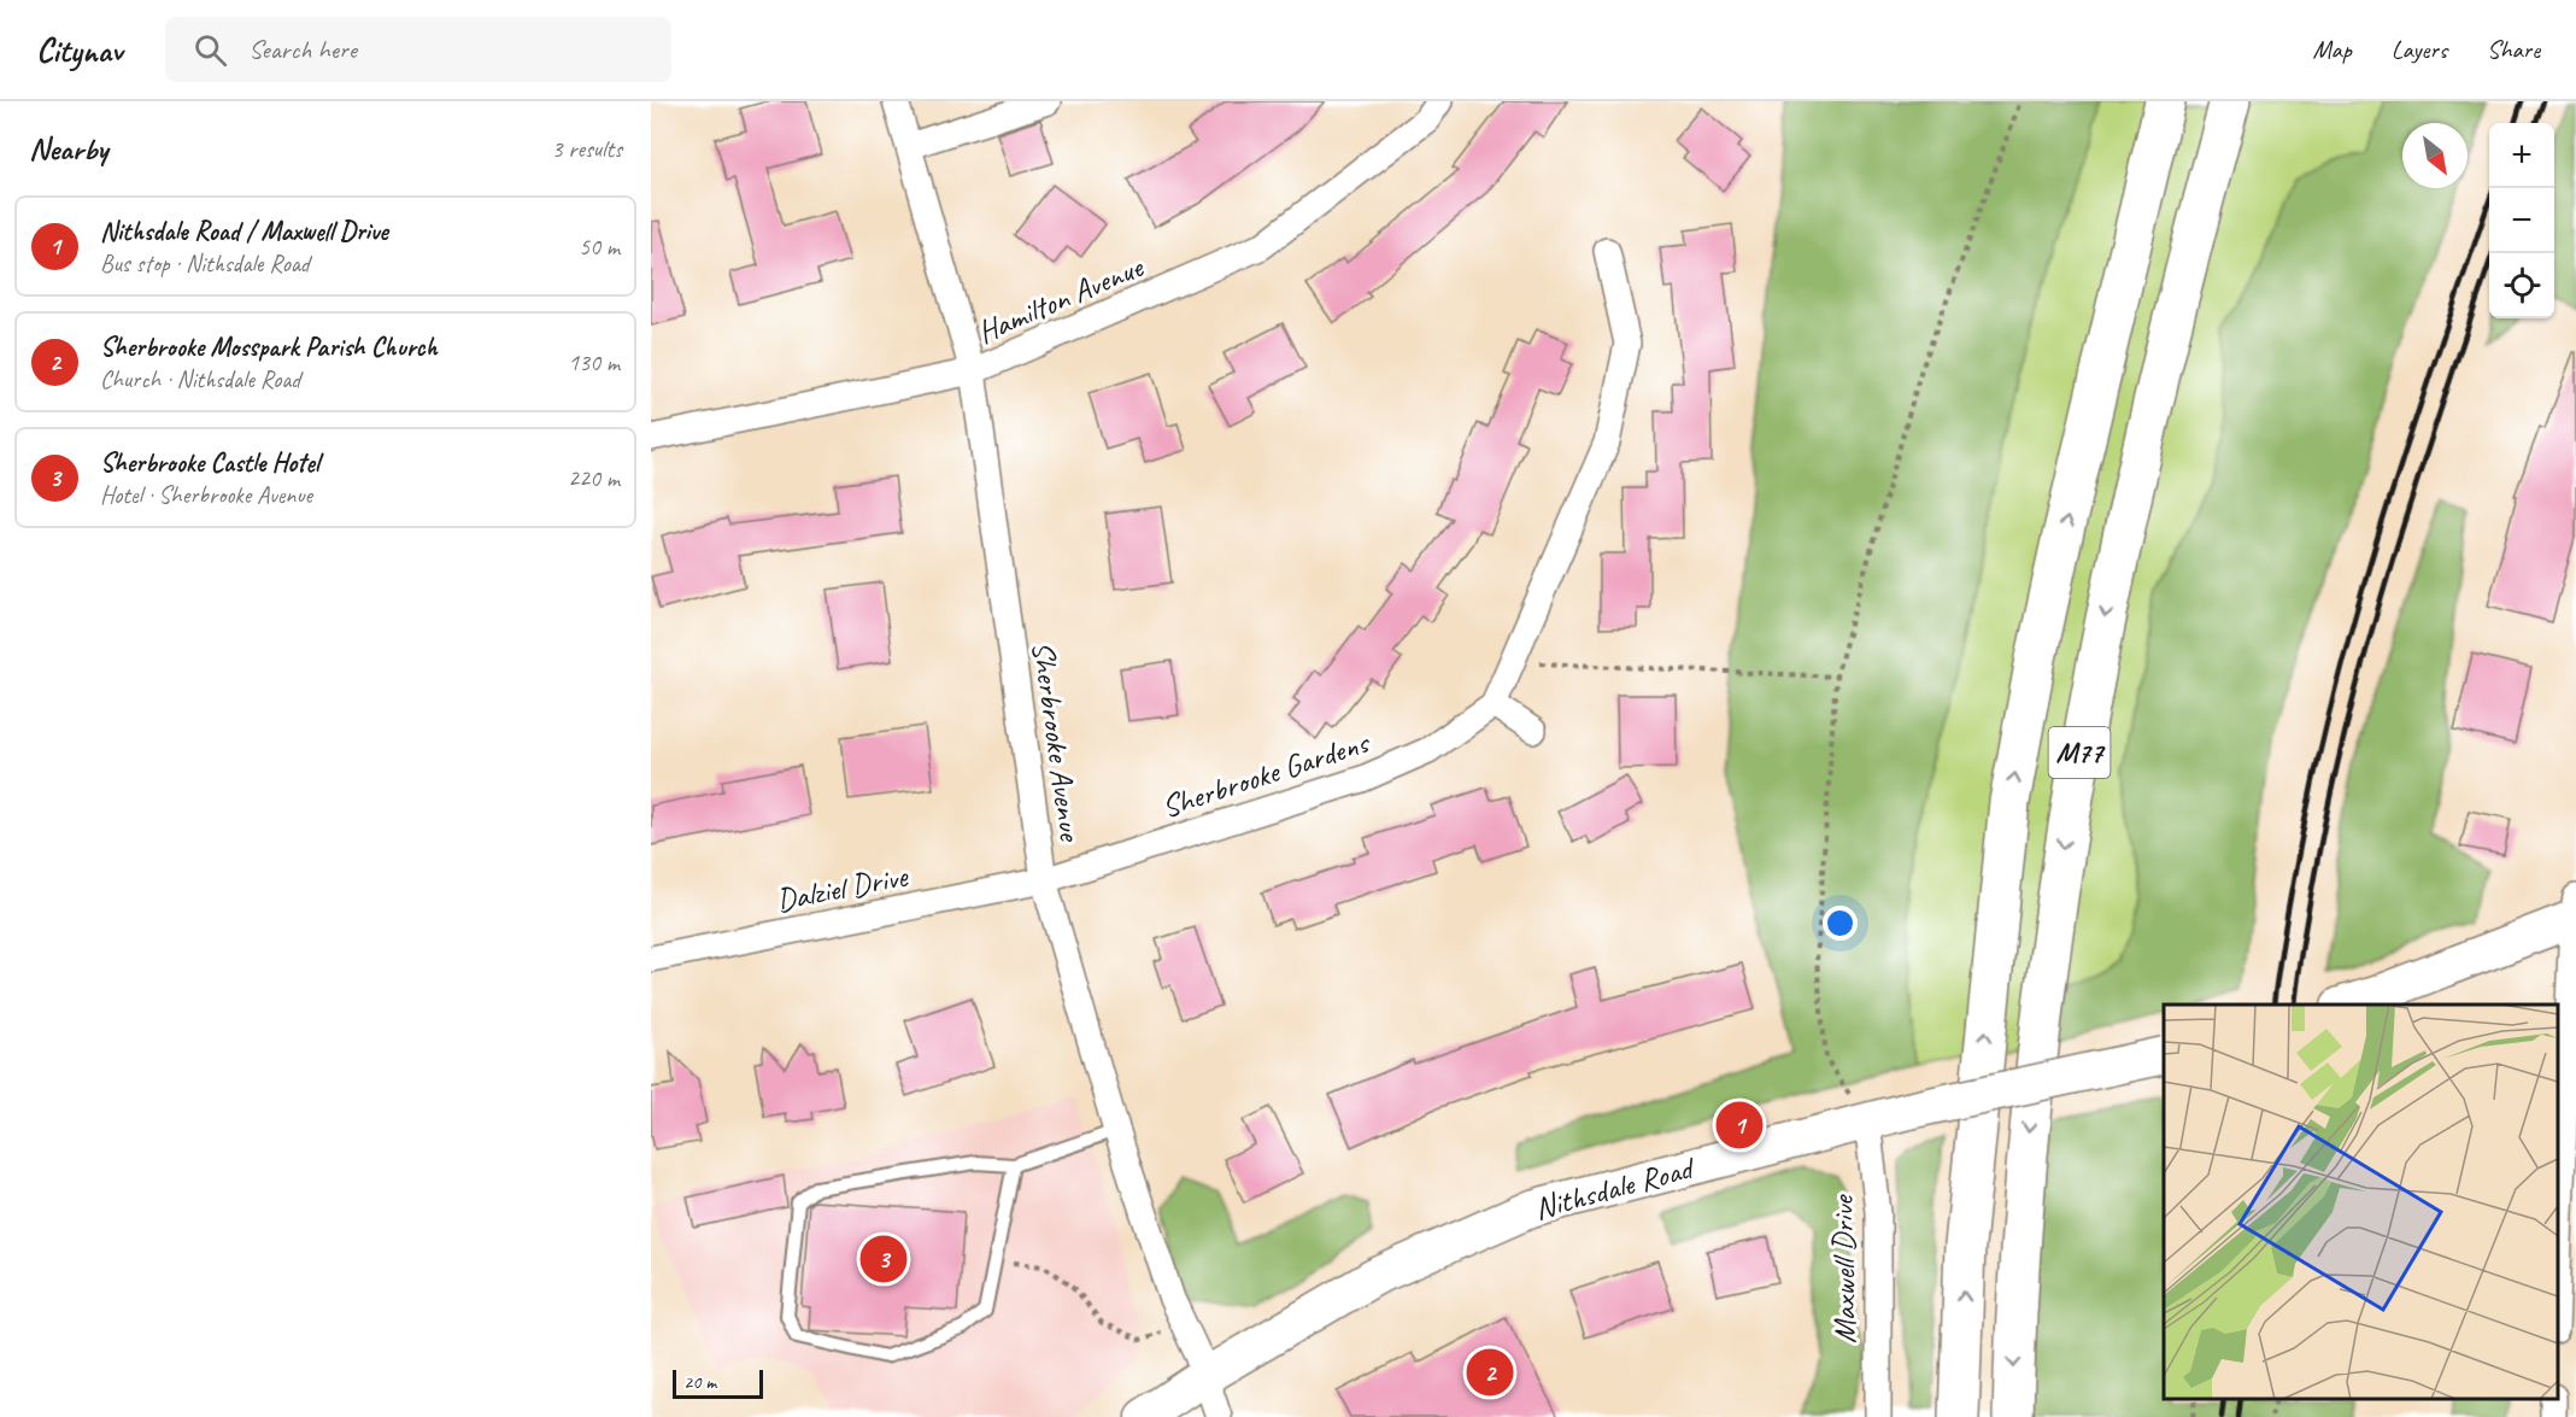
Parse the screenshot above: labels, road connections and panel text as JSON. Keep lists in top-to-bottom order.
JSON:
{
  "streets": {
    "highway": ["M77"],
    "street": [
      "Hamilton Avenue",
      "Sherbrooke Avenue",
      "Sherbrooke Gardens",
      "Dalziel Drive",
      "Nithsdale Road",
      "Maxwell Drive"
    ]
  },
  "crossings": [
    ["Hamilton Avenue", "Sherbrooke Avenue"],
    ["Sherbrooke Avenue", "Sherbrooke Gardens"],
    ["Sherbrooke Avenue", "Dalziel Drive"],
    ["Sherbrooke Avenue", "Nithsdale Road"],
    ["Sherbrooke Gardens", "Dalziel Drive"],
    ["Nithsdale Road", "Maxwell Drive"]
  ],
  "scale_bar": "20 m",
  "north": "bottom right",
  "page": {
    "header": "Citynav",
    "search": "Search here",
    "nav": ["Map", "Layers", "Share"],
    "heading": ["Nearby", "3 results"],
    "map_buttons": ["+", "−"],
    "list": [
      {
        "mark": "1",
        "name": "Nithsdale Road / Maxwell Drive",
        "note": "Bus stop · Nithsdale Road",
        "value": "50 m"
      },
      {
        "mark": "2",
        "name": "Sherbrooke Mosspark Parish Church",
        "note": "Church · Nithsdale Road",
        "value": "130 m"
      },
      {
        "mark": "3",
        "name": "Sherbrooke Castle Hotel",
        "note": "Hotel · Sherbrooke Avenue",
        "value": "220 m"
      }
    ],
    "pins": ["1", "3", "2"],
    "scale": "20 m"
  }
}
